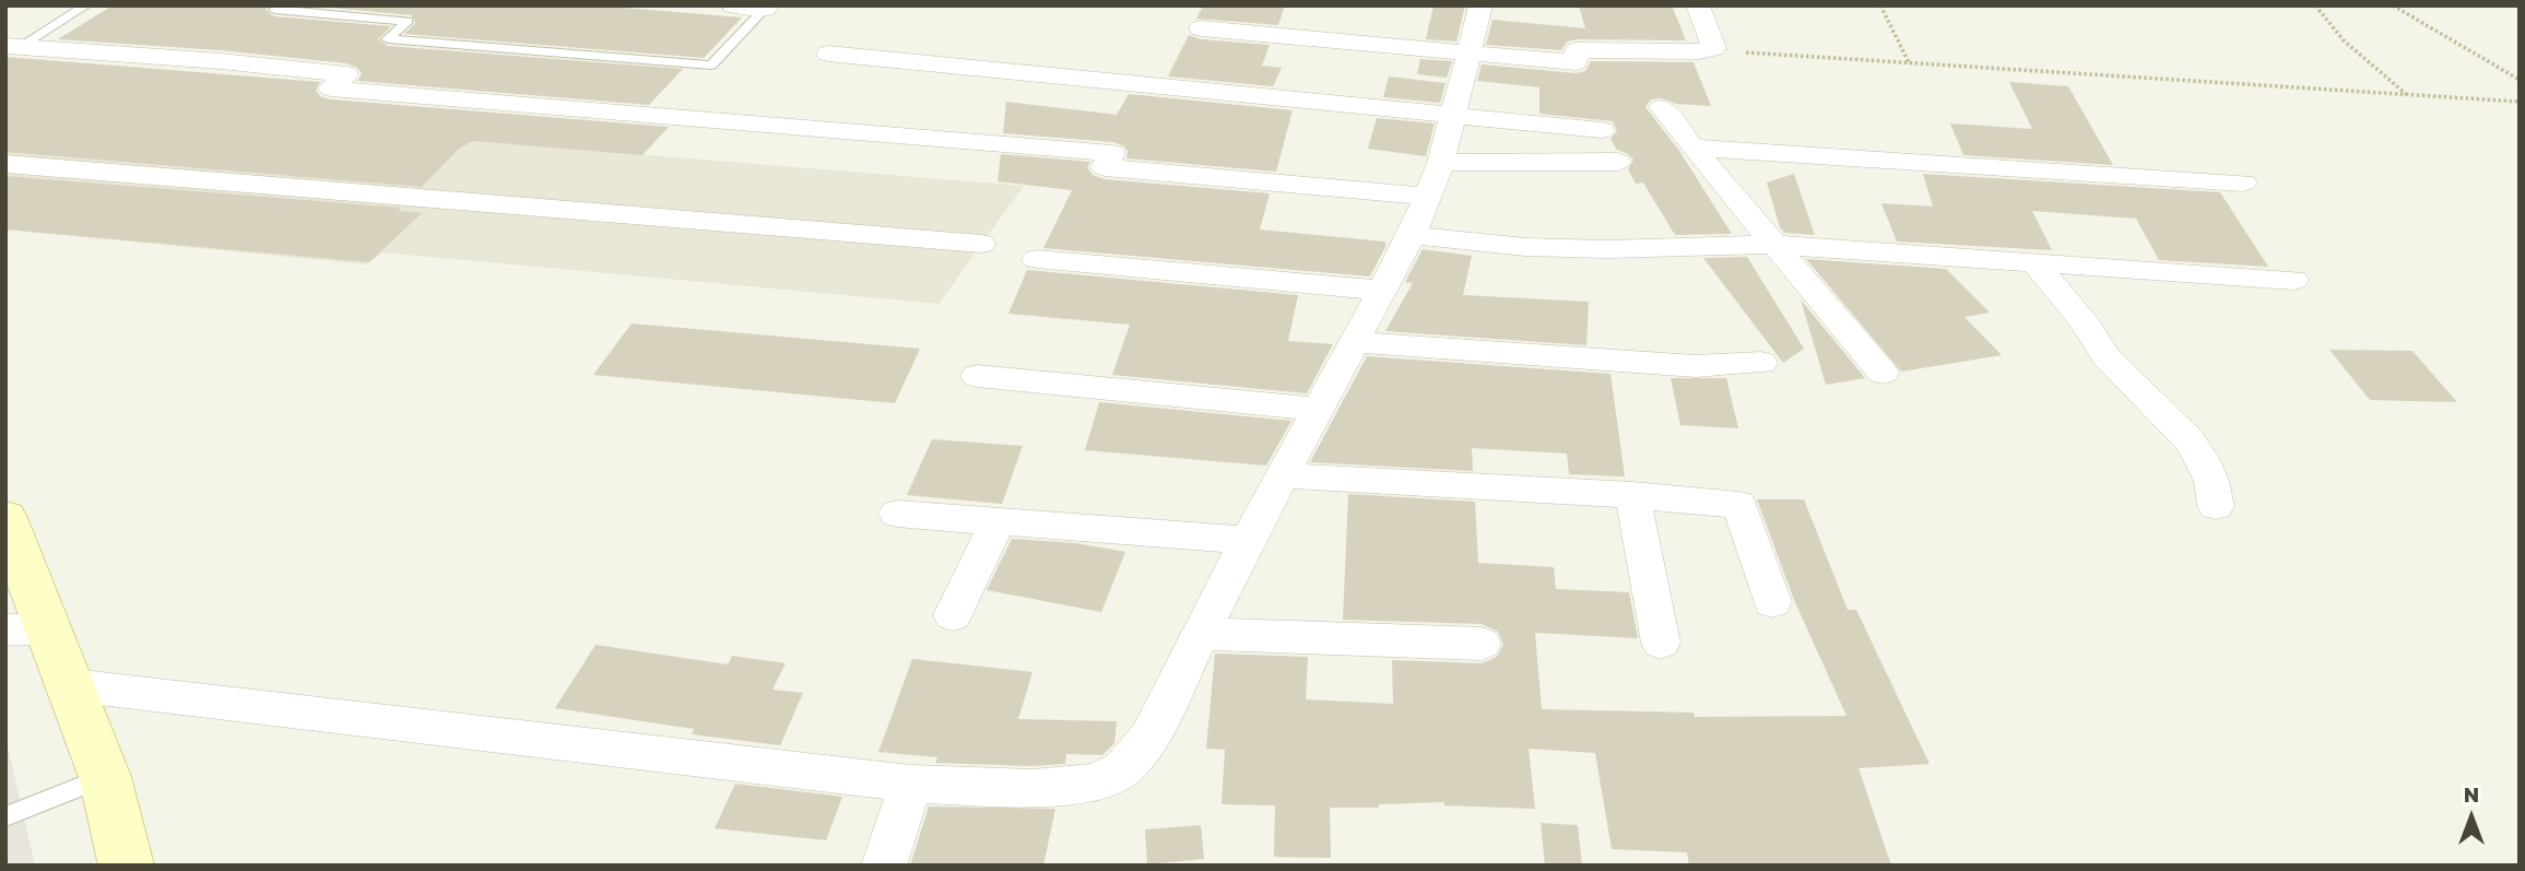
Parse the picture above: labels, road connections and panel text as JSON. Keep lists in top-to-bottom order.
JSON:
{
  "north": "top"
}
